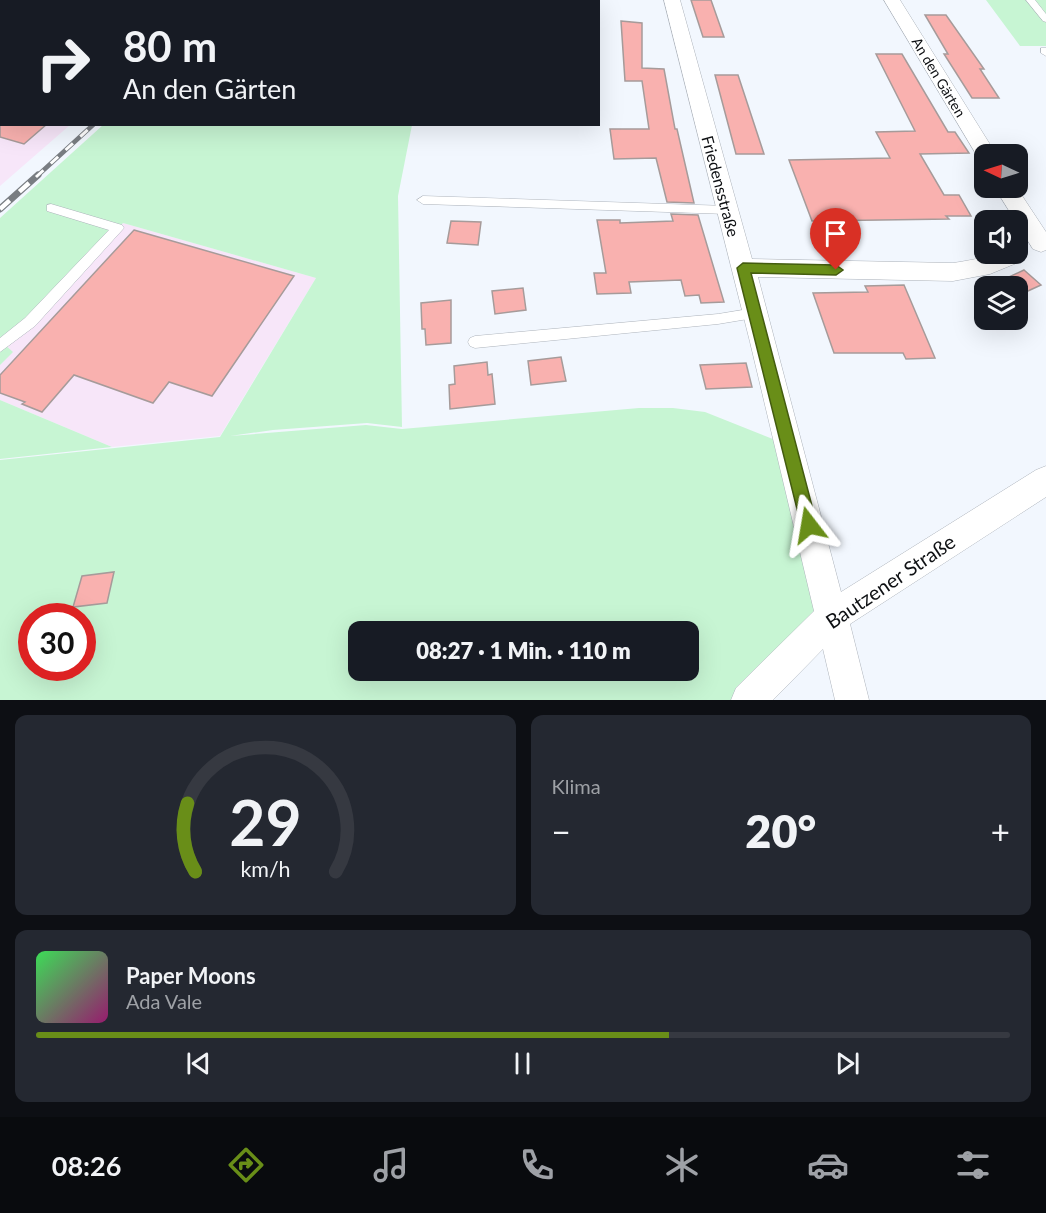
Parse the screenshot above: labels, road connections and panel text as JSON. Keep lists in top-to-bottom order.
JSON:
{
  "streets": {
    "street": ["An den Gärten", "Friedensstraße", "Bautzener Straße"]
  },
  "crossings": [
    ["Friedensstraße", "Bautzener Straße"]
  ],
  "north": "left",
  "page": {
    "turn": ["80 m", "An den Gärten"],
    "limit": "30",
    "trip": "08:27 · 1 Min. · 110 m",
    "tile": "Klima",
    "heat": ["−", "20°", "+"],
    "song": ["Paper Moons", "Ada Vale"],
    "tabs": "08:26",
    "gauge": ["29", "km/h"]
  }
}
